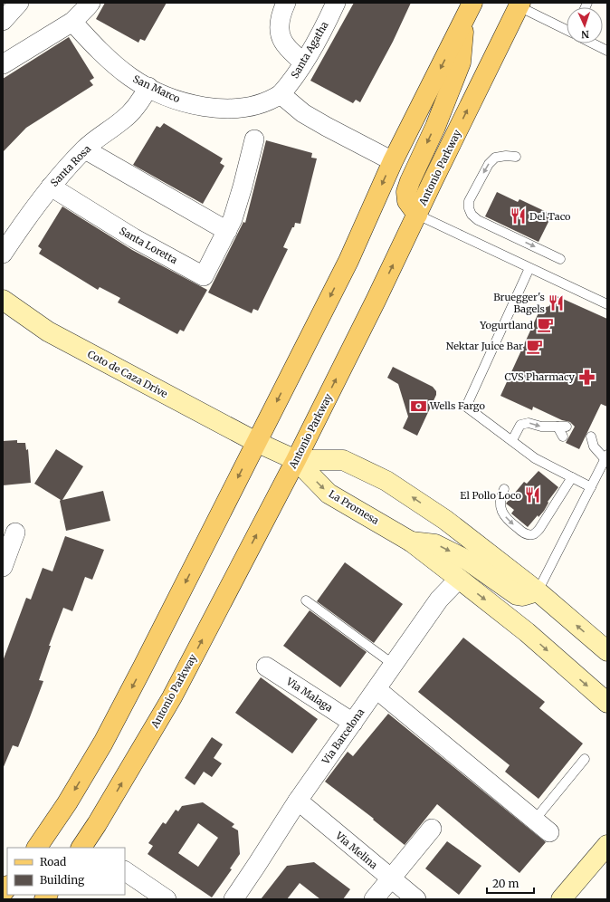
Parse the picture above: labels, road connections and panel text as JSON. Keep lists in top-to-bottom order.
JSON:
{
  "streets": {
    "main road": ["Antonio Parkway", "Coto de Caza Drive", "La Promesa"],
    "street": [
      "Santa Agatha",
      "San Marco",
      "Santa Rosa",
      "Santa Loretta",
      "Via Malaga",
      "Via Barcelona",
      "Via Melina"
    ]
  },
  "crossings": [
    ["Santa Agatha", "San Marco"],
    ["San Marco", "Santa Rosa"],
    ["Santa Rosa", "Santa Loretta"],
    ["Antonio Parkway", "Coto de Caza Drive"],
    ["Antonio Parkway", "La Promesa"],
    ["Coto de Caza Drive", "La Promesa"],
    ["La Promesa", "Via Barcelona"],
    ["Via Malaga", "Via Barcelona"],
    ["Via Barcelona", "Via Melina"]
  ],
  "places": {
    "restaurant": ["Del Taco", "Bruegger's Bagels", "El Pollo Loco"],
    "cafe": ["Yogurtland", "Nektar Juice Bar"],
    "pharmacy": ["CVS Pharmacy"],
    "bank": ["Wells Fargo"]
  },
  "legend": ["Road", "Building"],
  "scale_bar": "20 m",
  "north": "bottom"
}
